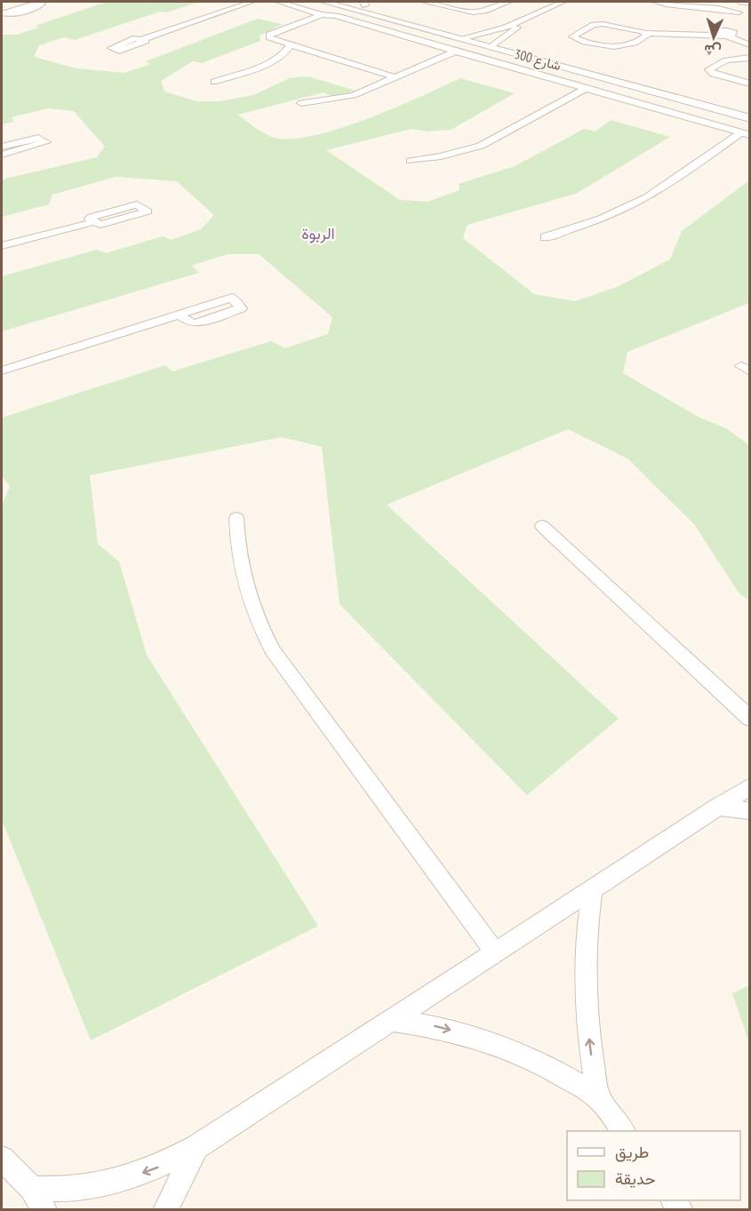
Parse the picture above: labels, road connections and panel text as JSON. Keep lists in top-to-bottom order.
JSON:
{
  "streets": {
    "street": ["شارع 300"]
  },
  "districts": ["الربوة"],
  "legend": ["طريق", "حديقة"],
  "north": "bottom"
}
